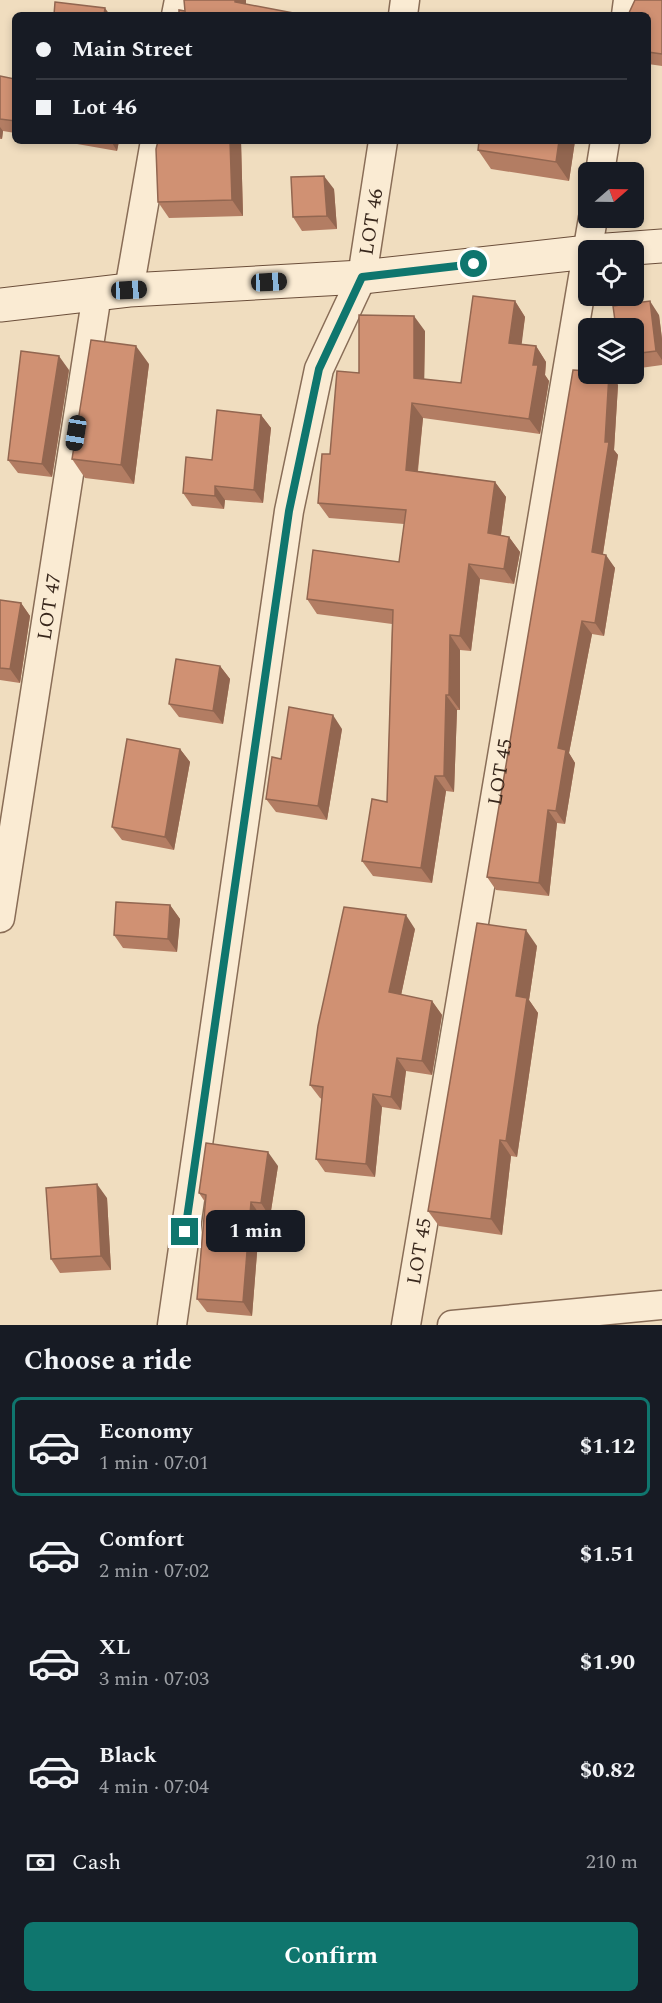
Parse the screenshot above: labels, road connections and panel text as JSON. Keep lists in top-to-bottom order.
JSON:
{
  "streets": {
    "street": ["LOT 46", "LOT 47", "LOT 45"]
  },
  "north": "right",
  "page": {
    "banner": ["Main Street", "Lot 46"],
    "bubble": "1 min",
    "heading": "Choose a ride",
    "list": [
      {
        "name": "Economy",
        "note": "1 min · 07:01",
        "value": "$1.12"
      },
      {
        "name": "Comfort",
        "note": "2 min · 07:02",
        "value": "$1.51"
      },
      {
        "name": "XL",
        "note": "3 min · 07:03",
        "value": "$1.90"
      },
      {
        "name": "Black",
        "note": "4 min · 07:04",
        "value": "$0.82"
      }
    ],
    "pay": ["Cash", "210 m"],
    "buttons": "Confirm"
  }
}
